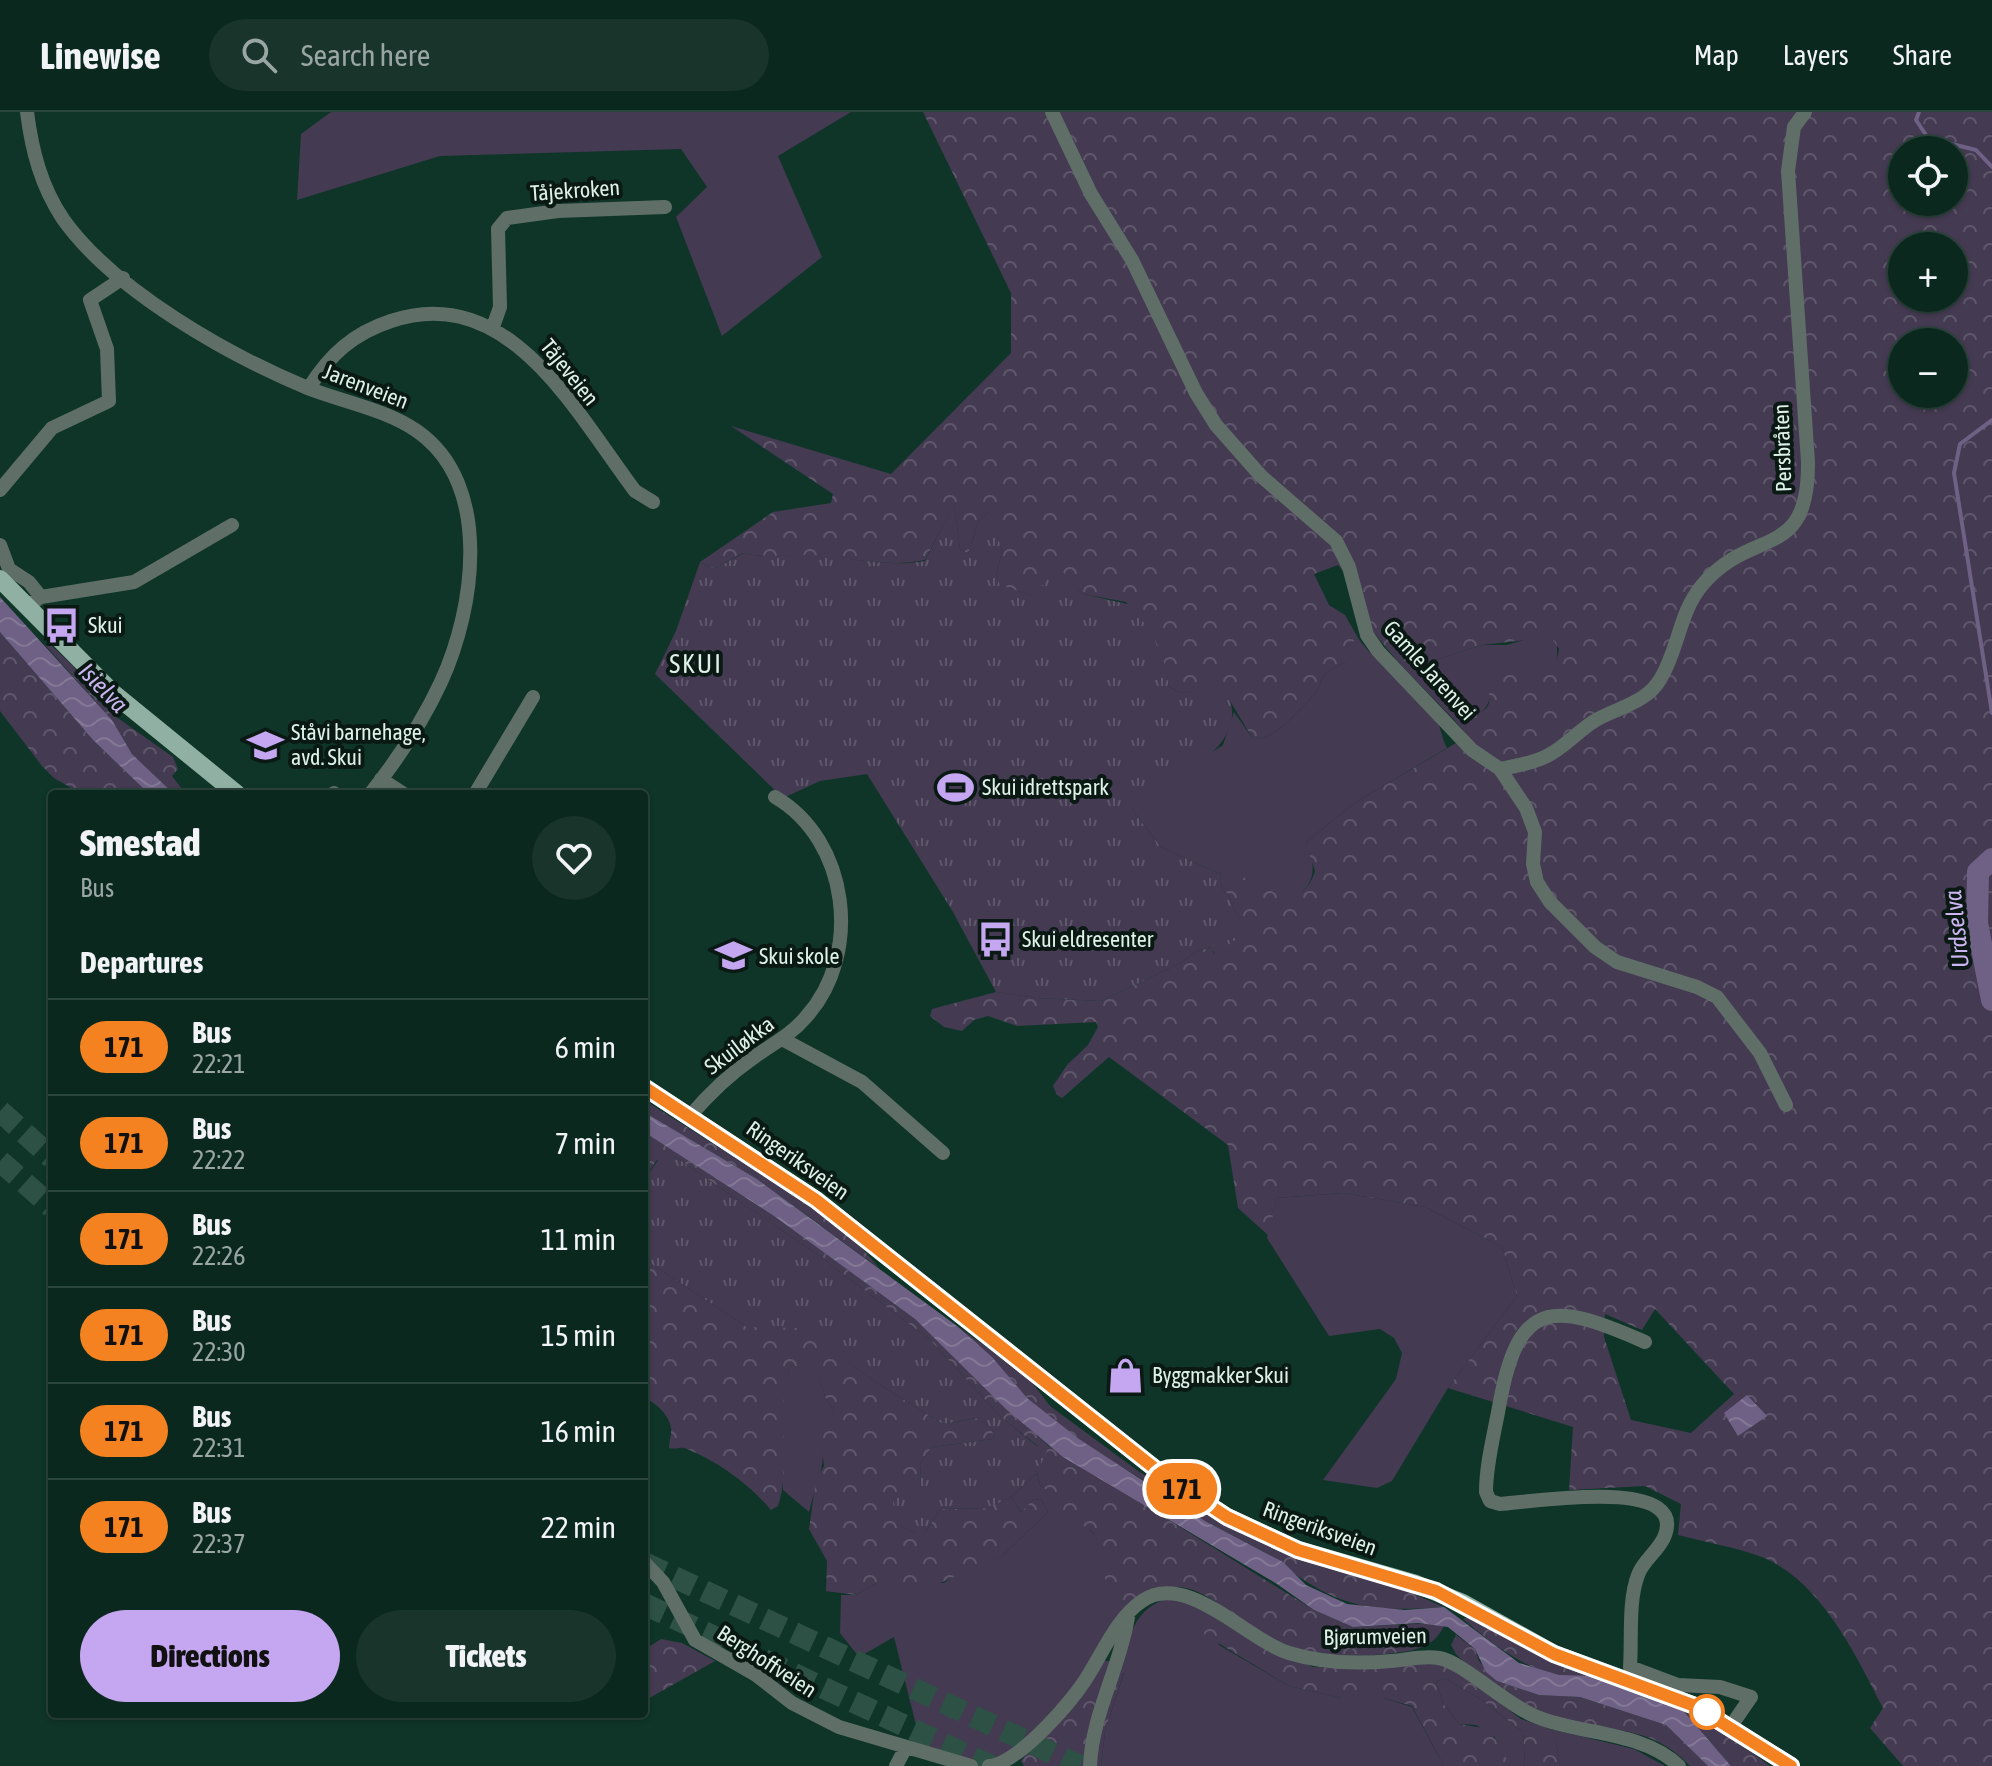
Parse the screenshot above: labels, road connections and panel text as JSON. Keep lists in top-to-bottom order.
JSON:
{
  "streets": {
    "main road": ["Ringeriksveien"],
    "street": [
      "Tåjekroken",
      "Tåjeveien",
      "Jarenveien",
      "Persbråten",
      "Gamle Jarenvei",
      "Skuiløkka",
      "Bjørumveien",
      "Berghoffveien"
    ]
  },
  "crossings": [
    ["Tåjekroken", "Tåjeveien"],
    ["Tåjeveien", "Jarenveien"],
    ["Persbråten", "Gamle Jarenvei"],
    ["Skuiløkka", "Ringeriksveien"]
  ],
  "districts": ["SKUI"],
  "water": ["Isielva", "Urdselva"],
  "places": {
    "bus stop": ["Skui", "Skui eldresenter"],
    "school or university": ["Ståvi barnehage, avd. Skui", "Skui skole"],
    "sports": ["Skui idrettspark"],
    "shop": ["Byggmakker Skui"]
  },
  "lines": ["bus line 171"],
  "page": {
    "header": "Linewise",
    "search": "Search here",
    "nav": ["Map", "Layers", "Share"],
    "on_map": "171",
    "map_buttons": ["+", "−"],
    "heading": [
      ["Smestad", "Bus"],
      "Departures"
    ],
    "list": [
      {
        "mark": "171",
        "name": "Bus",
        "note": "22:21",
        "value": "6 min"
      },
      {
        "mark": "171",
        "name": "Bus",
        "note": "22:22",
        "value": "7 min"
      },
      {
        "mark": "171",
        "name": "Bus",
        "note": "22:26",
        "value": "11 min"
      },
      {
        "mark": "171",
        "name": "Bus",
        "note": "22:30",
        "value": "15 min"
      },
      {
        "mark": "171",
        "name": "Bus",
        "note": "22:31",
        "value": "16 min"
      },
      {
        "mark": "171",
        "name": "Bus",
        "note": "22:37",
        "value": "22 min"
      }
    ],
    "buttons": ["Directions", "Tickets"]
  }
}
